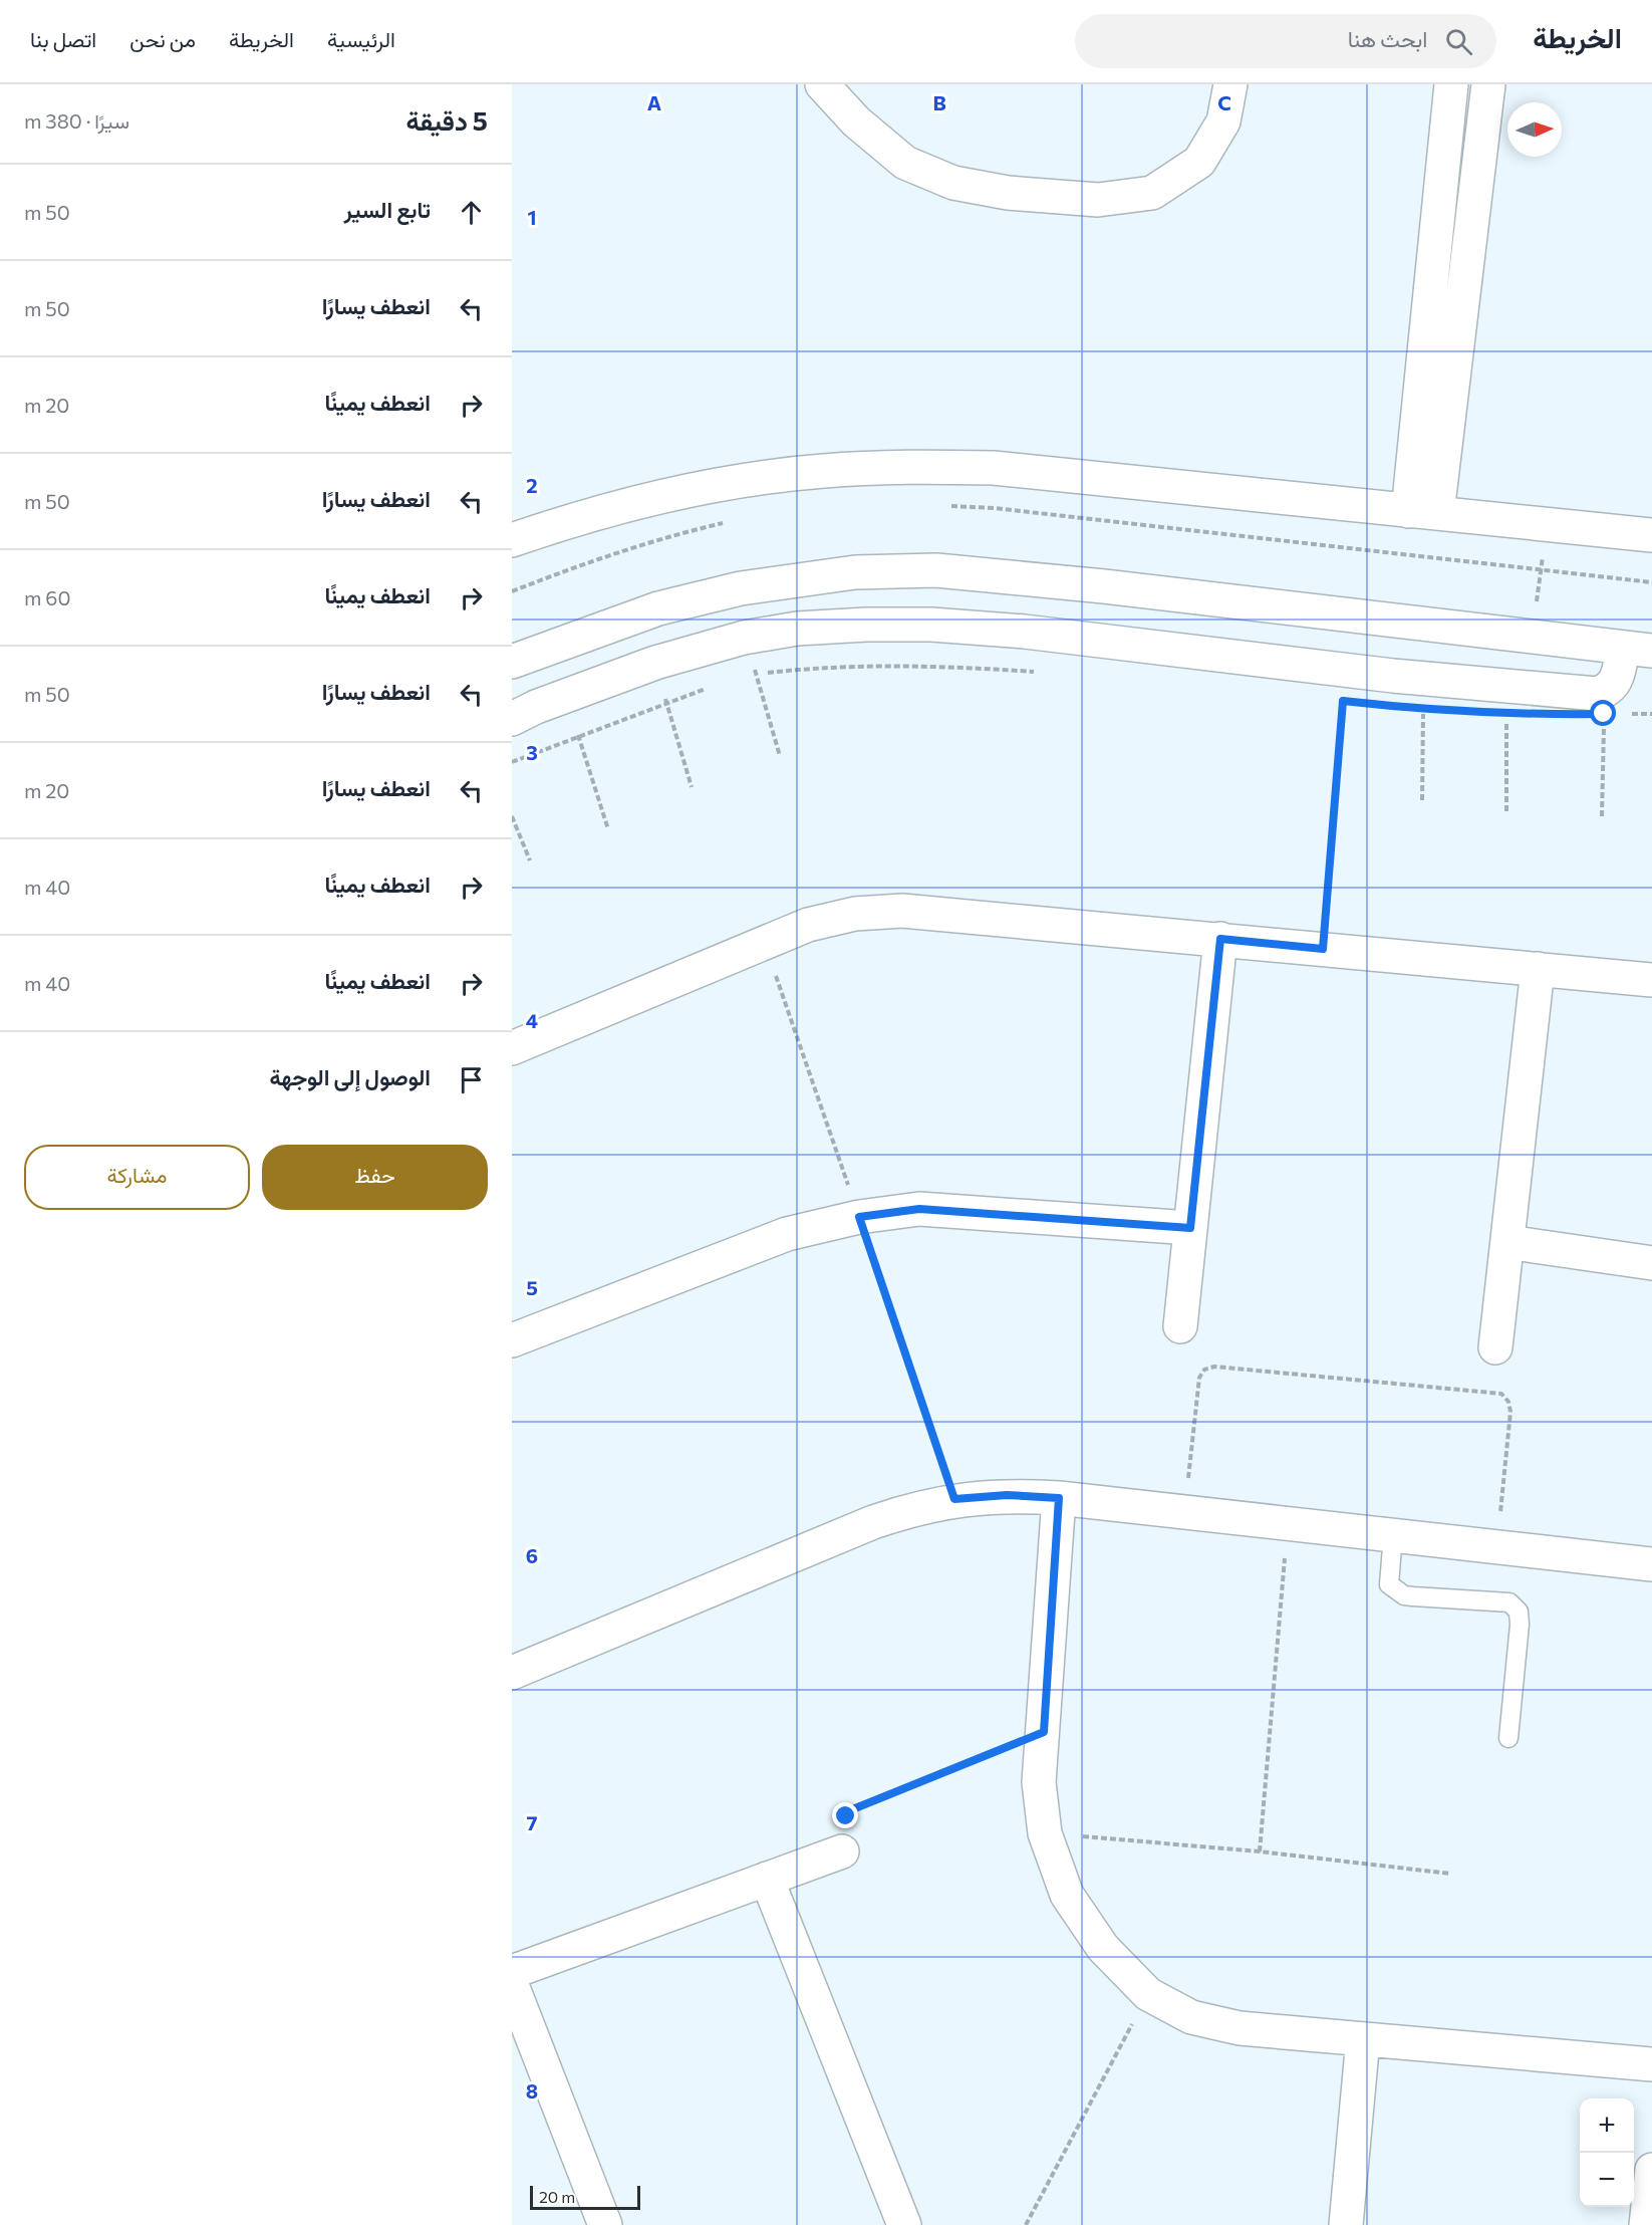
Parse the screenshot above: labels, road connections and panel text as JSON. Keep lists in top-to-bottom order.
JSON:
{
  "scale_bar": "20 m",
  "north": "right",
  "page": {
    "header": "الخريطة",
    "search": "ابحث هنا",
    "nav": [
      "الرئيسية",
      "الخريطة",
      "من نحن",
      "اتصل بنا"
    ],
    "heading": ["5 دقيقة", "سيرًا · 380 m"],
    "list": [
      ["تابع السير", "50 m"],
      ["انعطف يسارًا", "50 m"],
      ["انعطف يمينًا", "20 m"],
      ["انعطف يسارًا", "50 m"],
      ["انعطف يمينًا", "60 m"],
      ["انعطف يسارًا", "50 m"],
      ["انعطف يسارًا", "20 m"],
      ["انعطف يمينًا", "40 m"],
      ["انعطف يمينًا", "40 m"],
      "الوصول إلى الوجهة"
    ],
    "buttons": ["حفظ", "مشاركة"],
    "map_buttons": ["+", "−"],
    "scale": "20 m"
  },
  "grid": {
    "columns": ["A", "B", "C"],
    "rows": [
      "1",
      "2",
      "3",
      "4",
      "5",
      "6",
      "7",
      "8"
    ]
  }
}
